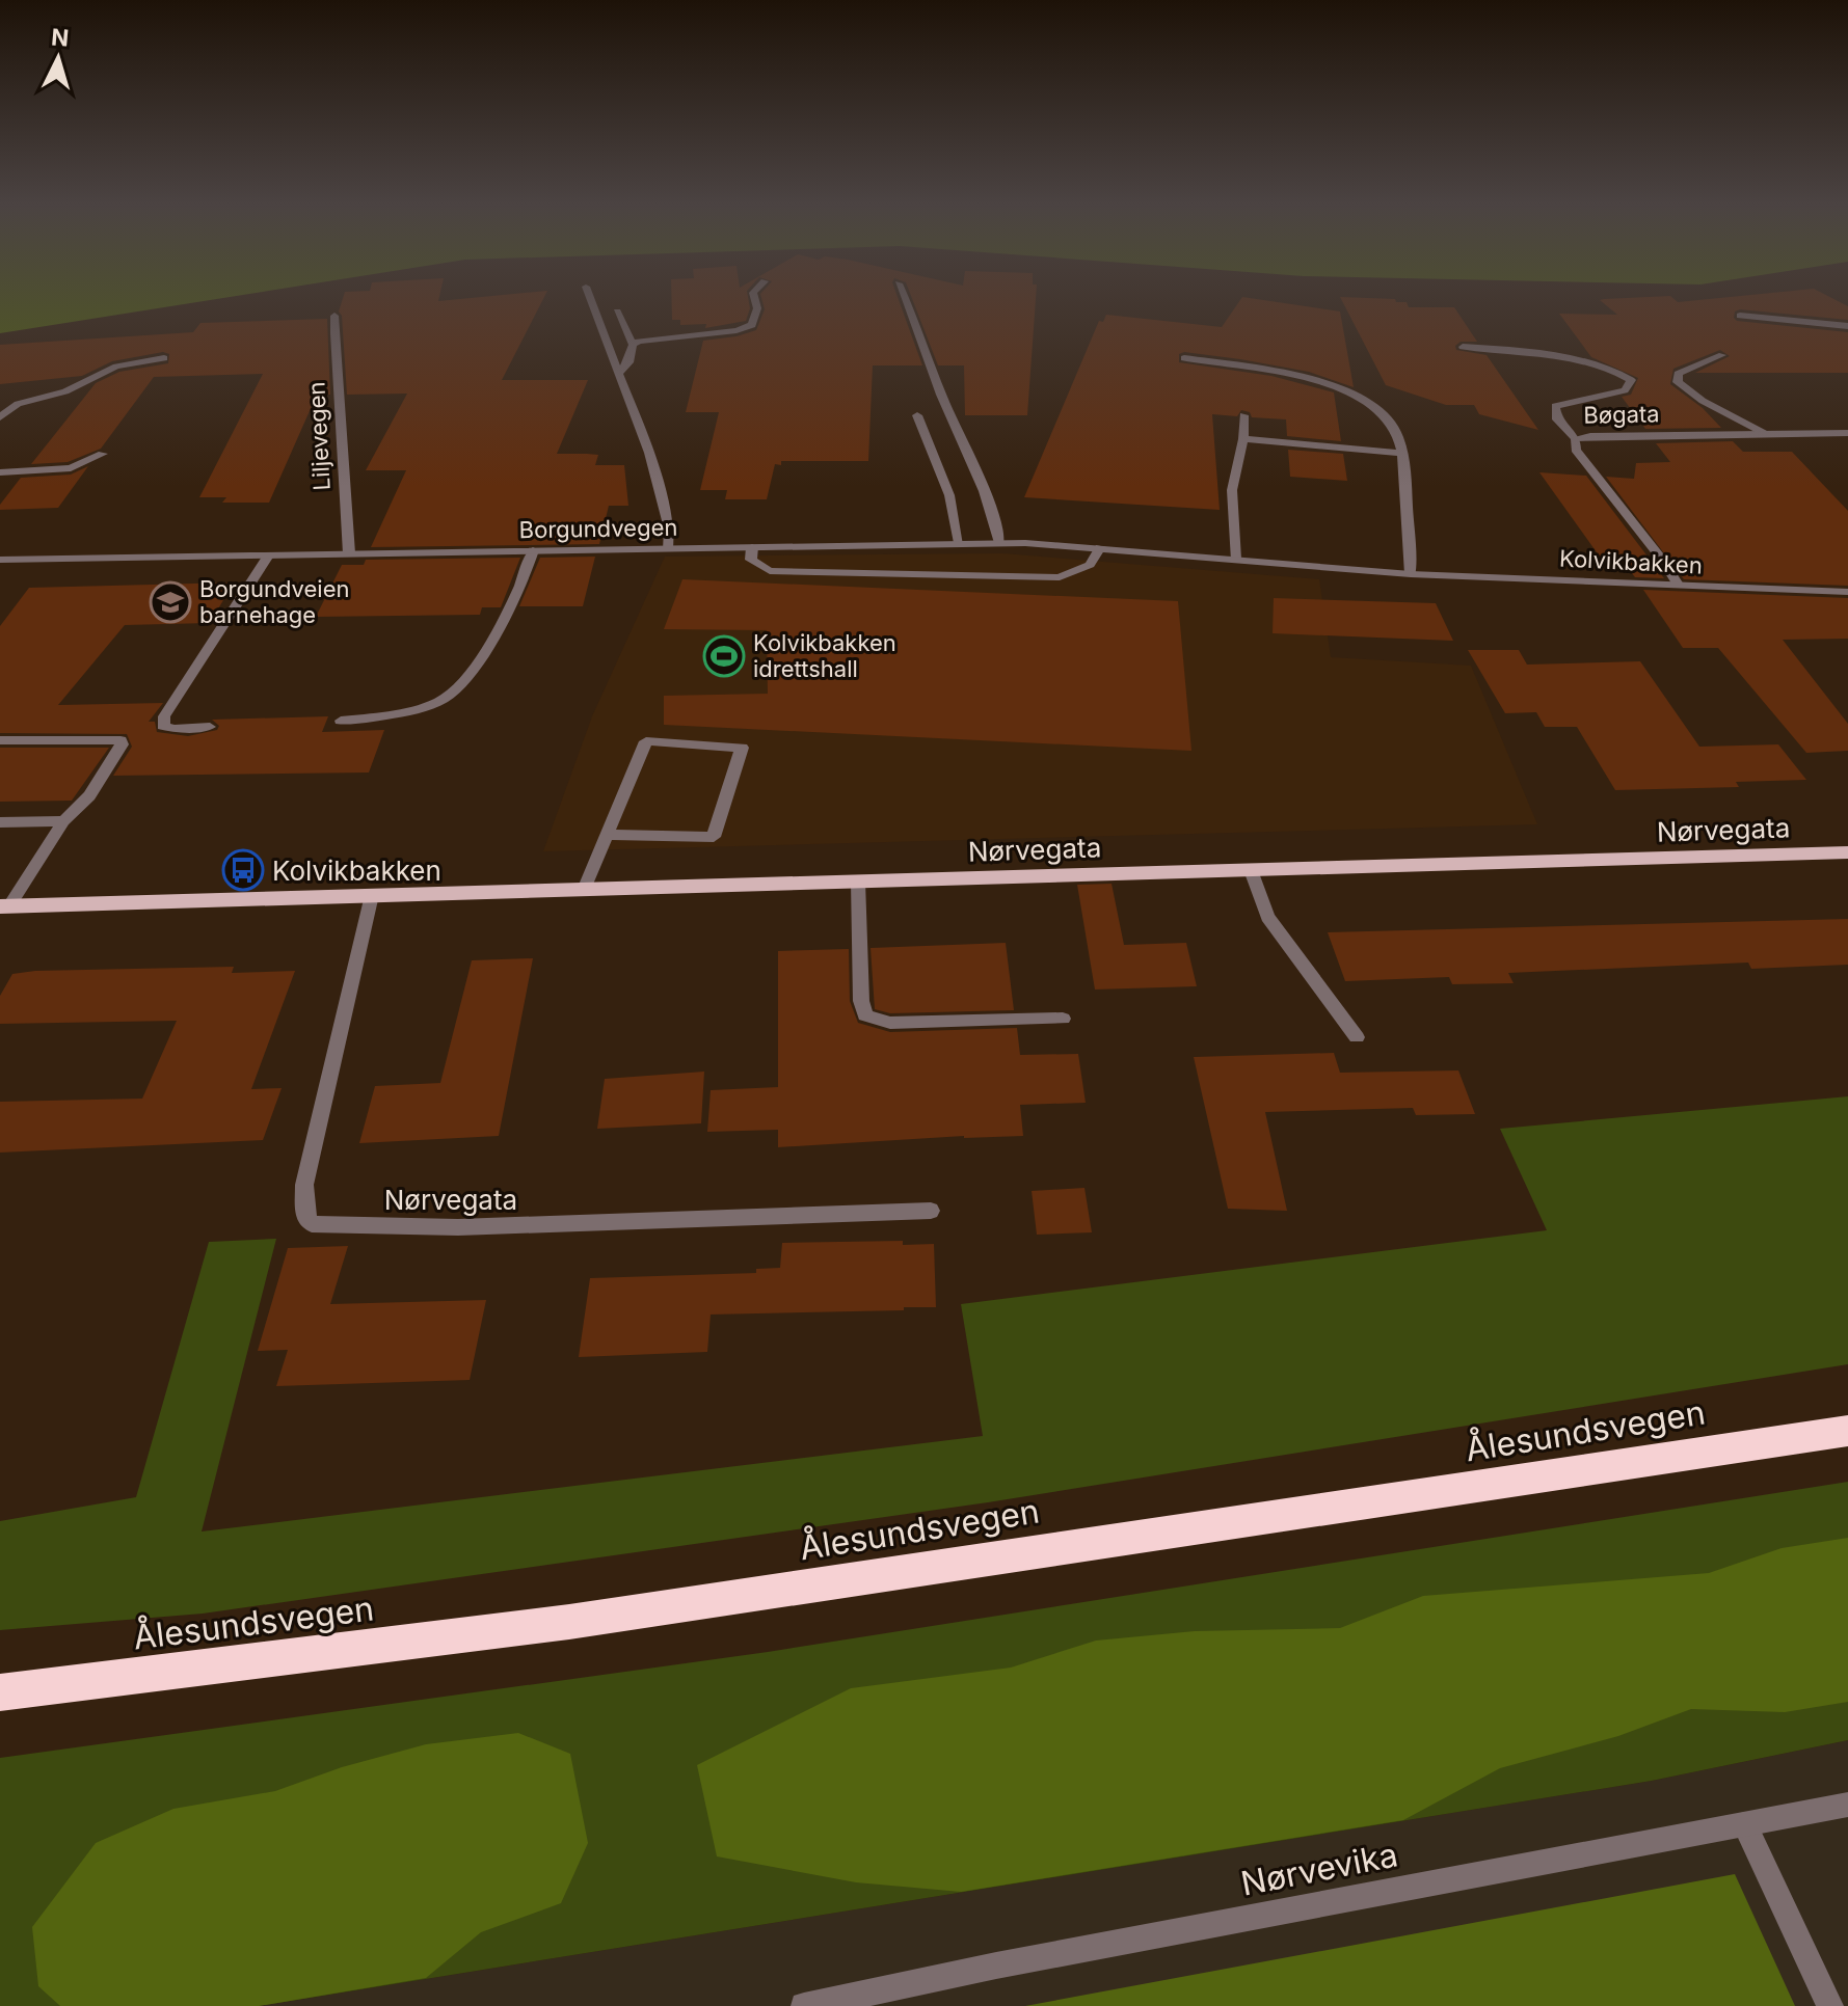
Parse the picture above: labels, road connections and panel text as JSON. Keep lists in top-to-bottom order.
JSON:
{
  "streets": {
    "highway": ["Ålesundsvegen"],
    "main road": ["Nørvegata"],
    "street": [
      "Bøgata",
      "Liljevegen",
      "Borgundvegen",
      "Kolvikbakken",
      "Nørvevika"
    ]
  },
  "crossings": [
    ["Liljevegen", "Borgundvegen"],
    ["Borgundvegen", "Kolvikbakken"]
  ],
  "places": {
    "school or university": ["Borgundveien barnehage"],
    "sports": ["Kolvikbakken idrettshall"],
    "bus stop": ["Kolvikbakken"]
  },
  "north": "top"
}
